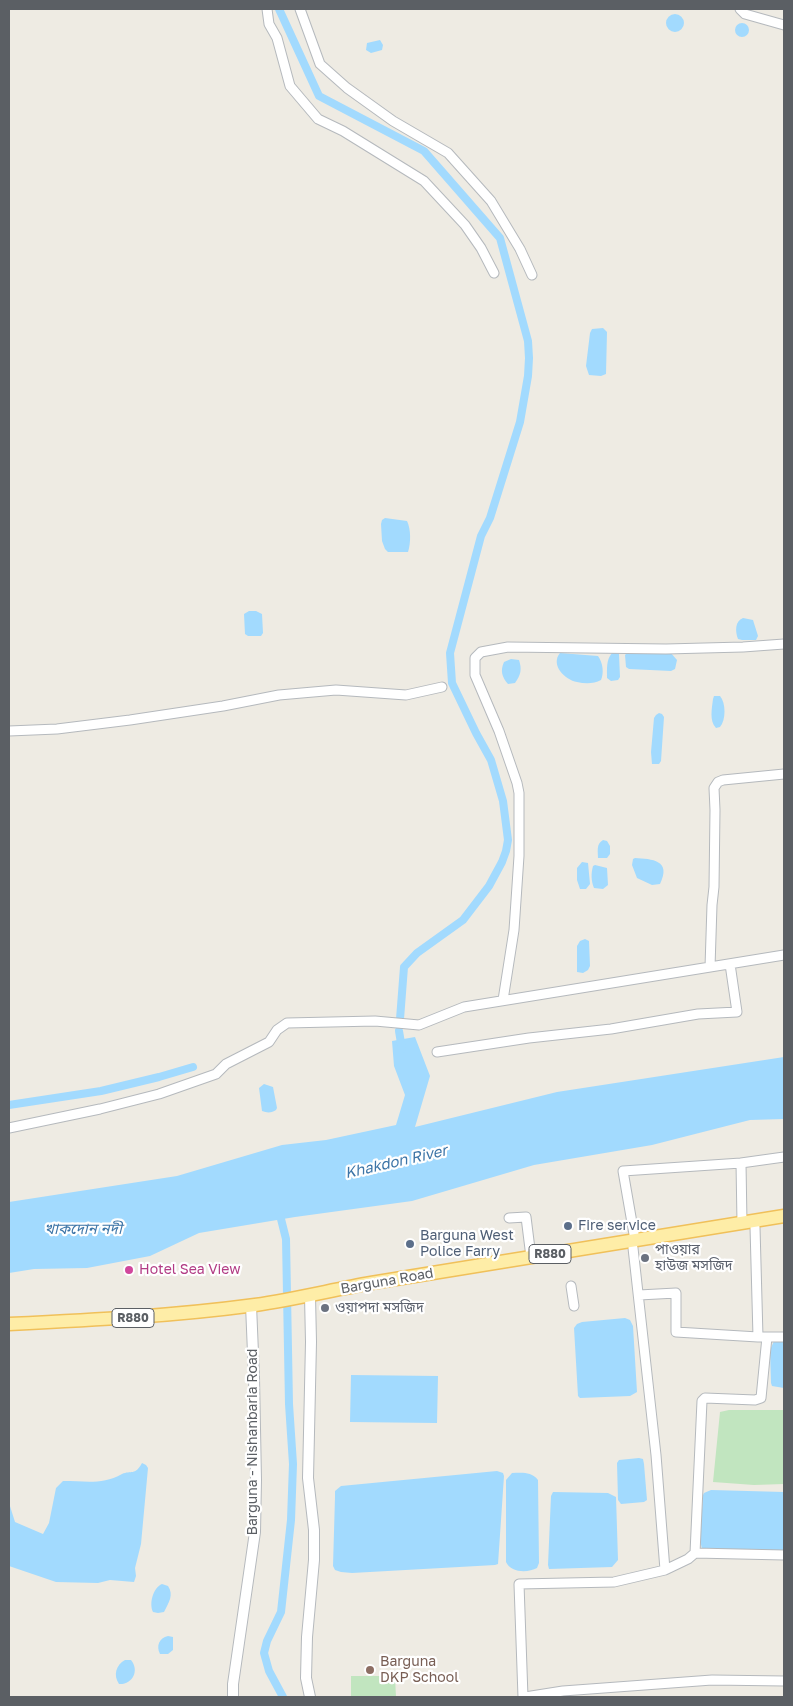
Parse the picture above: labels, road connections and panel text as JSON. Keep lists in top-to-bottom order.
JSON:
{
  "streets": {
    "main road": ["R880", "Barguna Road"],
    "street": ["Barguna - Nishanbaria Road"]
  },
  "crossings": [
    ["Barguna Road", "Barguna - Nishanbaria Road"]
  ],
  "water": ["Khakdon River", "খাকদোন নদী"],
  "places": [
    "Fire service",
    "Barguna West Police Farry",
    "পাওয়ার হাউজ মসজিদ",
    "Hotel Sea View",
    "ওয়াপদা মসজিদ",
    "Barguna DKP School"
  ]
}
